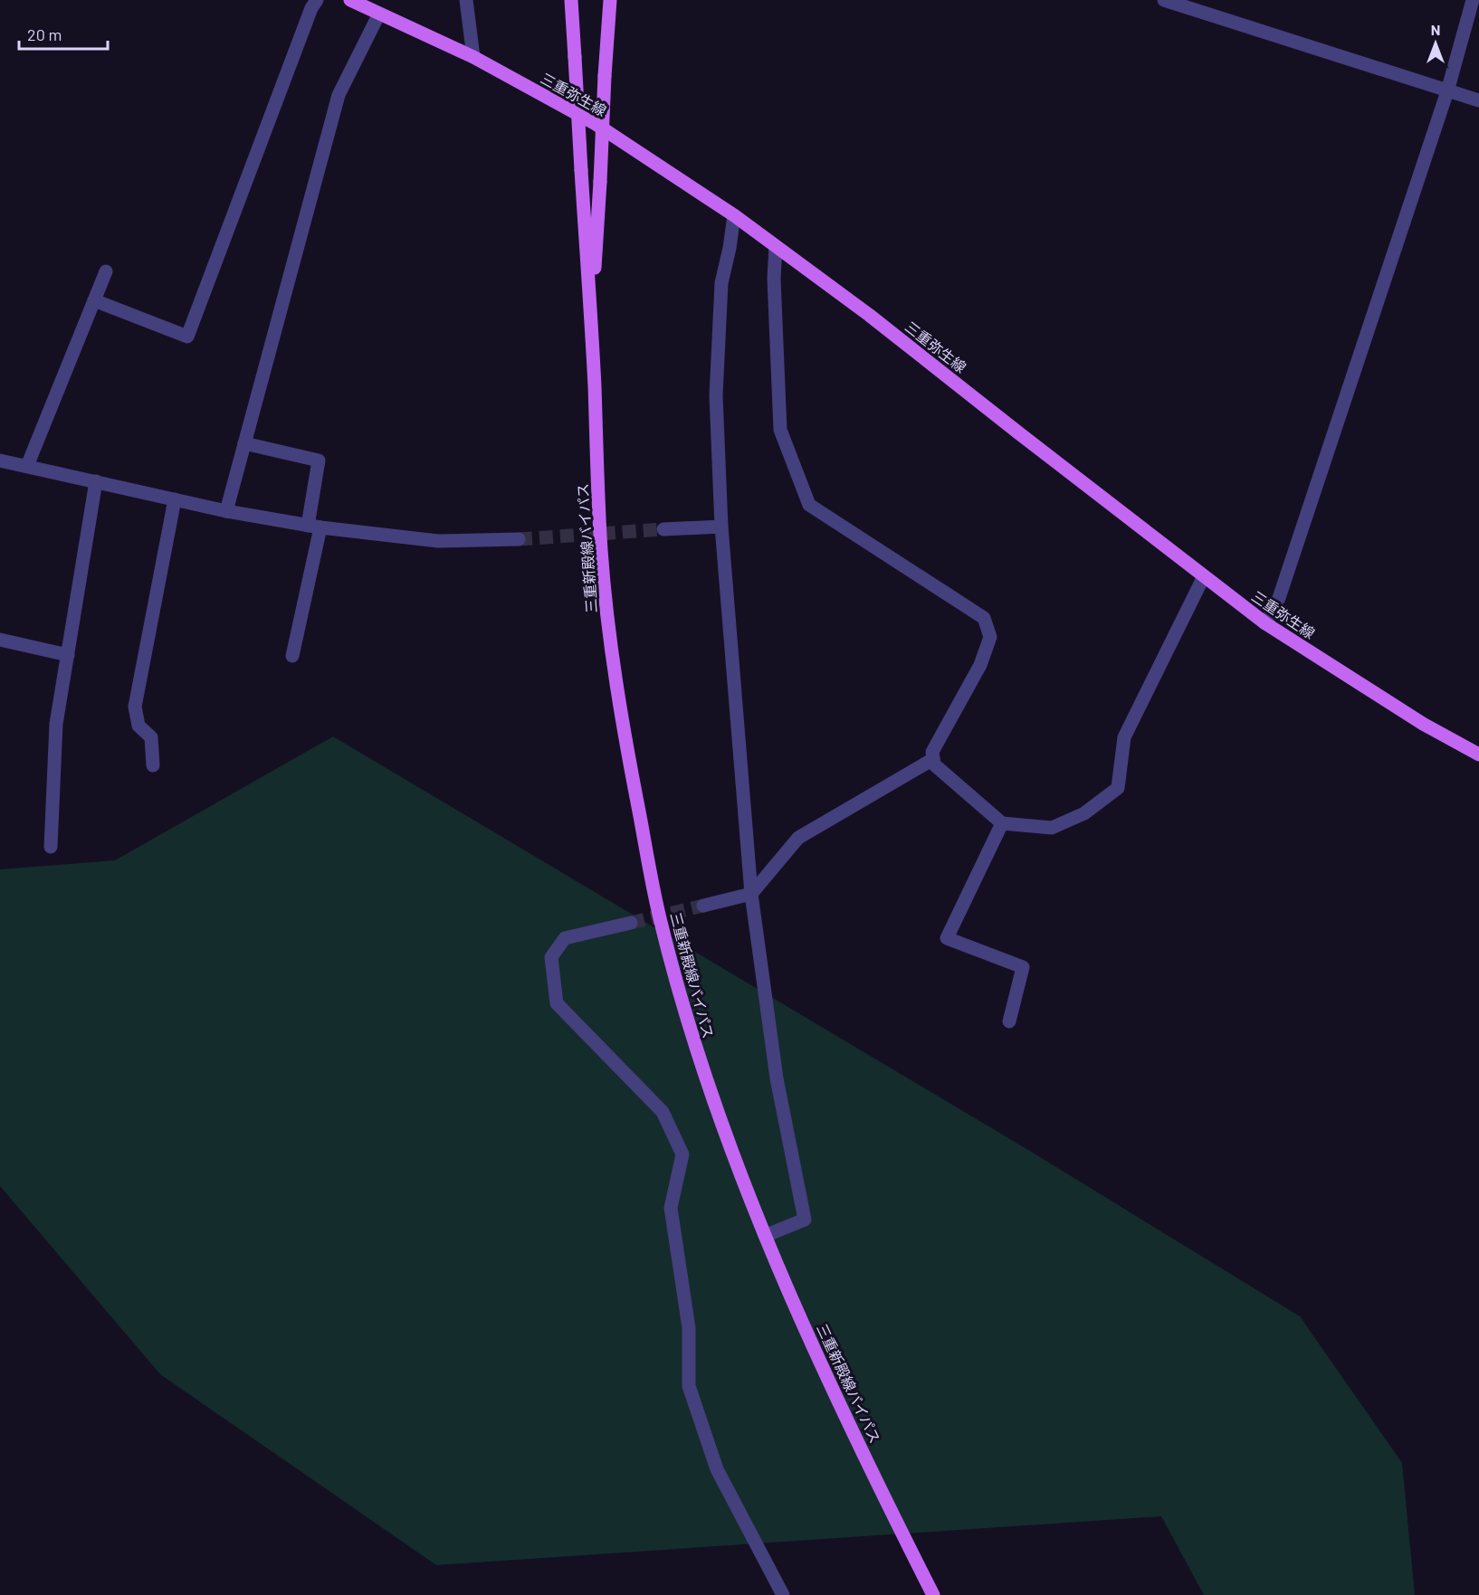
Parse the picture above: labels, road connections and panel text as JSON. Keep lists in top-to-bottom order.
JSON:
{
  "streets": {
    "main road": ["三重弥生線", "三重新殿線バイパス"]
  },
  "scale_bar": "20 m",
  "north": "top"
}
